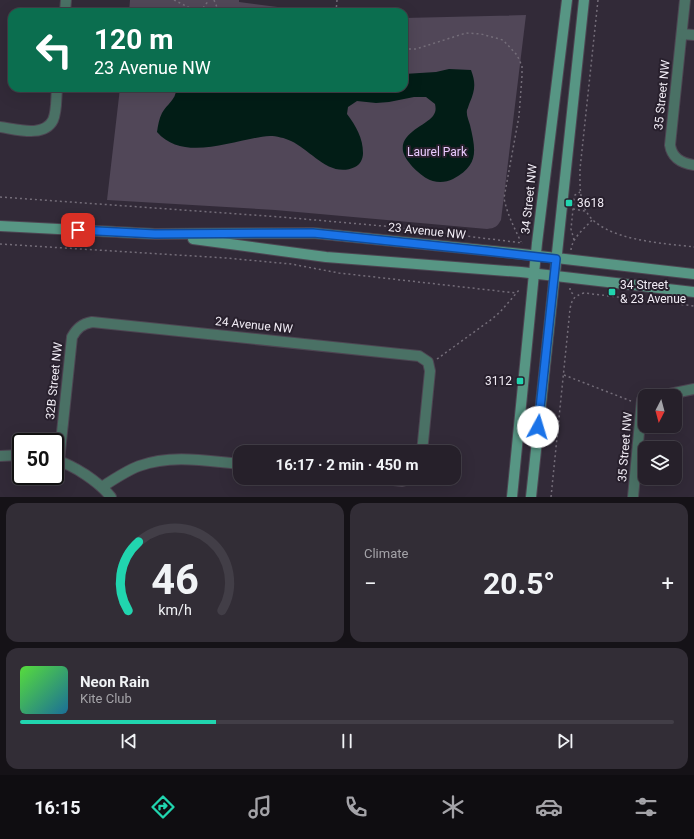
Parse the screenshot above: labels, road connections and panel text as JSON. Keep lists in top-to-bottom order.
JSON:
{
  "streets": {
    "main road": ["34 Street NW", "23 Avenue NW"],
    "street": ["35 Street NW", "24 Avenue NW", "32B Street NW"]
  },
  "crossings": [
    ["34 Street NW", "23 Avenue NW"],
    ["24 Avenue NW", "32B Street NW"]
  ],
  "parks": ["Laurel Park"],
  "places": {
    "transit": ["3618", "34 Street & 23 Avenue", "3112"]
  },
  "north": "bottom",
  "page": {
    "turn": ["120 m", "23 Avenue NW"],
    "limit": "50",
    "trip": "16:17 · 2 min · 450 m",
    "tile": "Climate",
    "heat": ["−", "20.5°", "+"],
    "song": ["Neon Rain", "Kite Club"],
    "tabs": "16:15",
    "gauge": ["46", "km/h"]
  }
}
